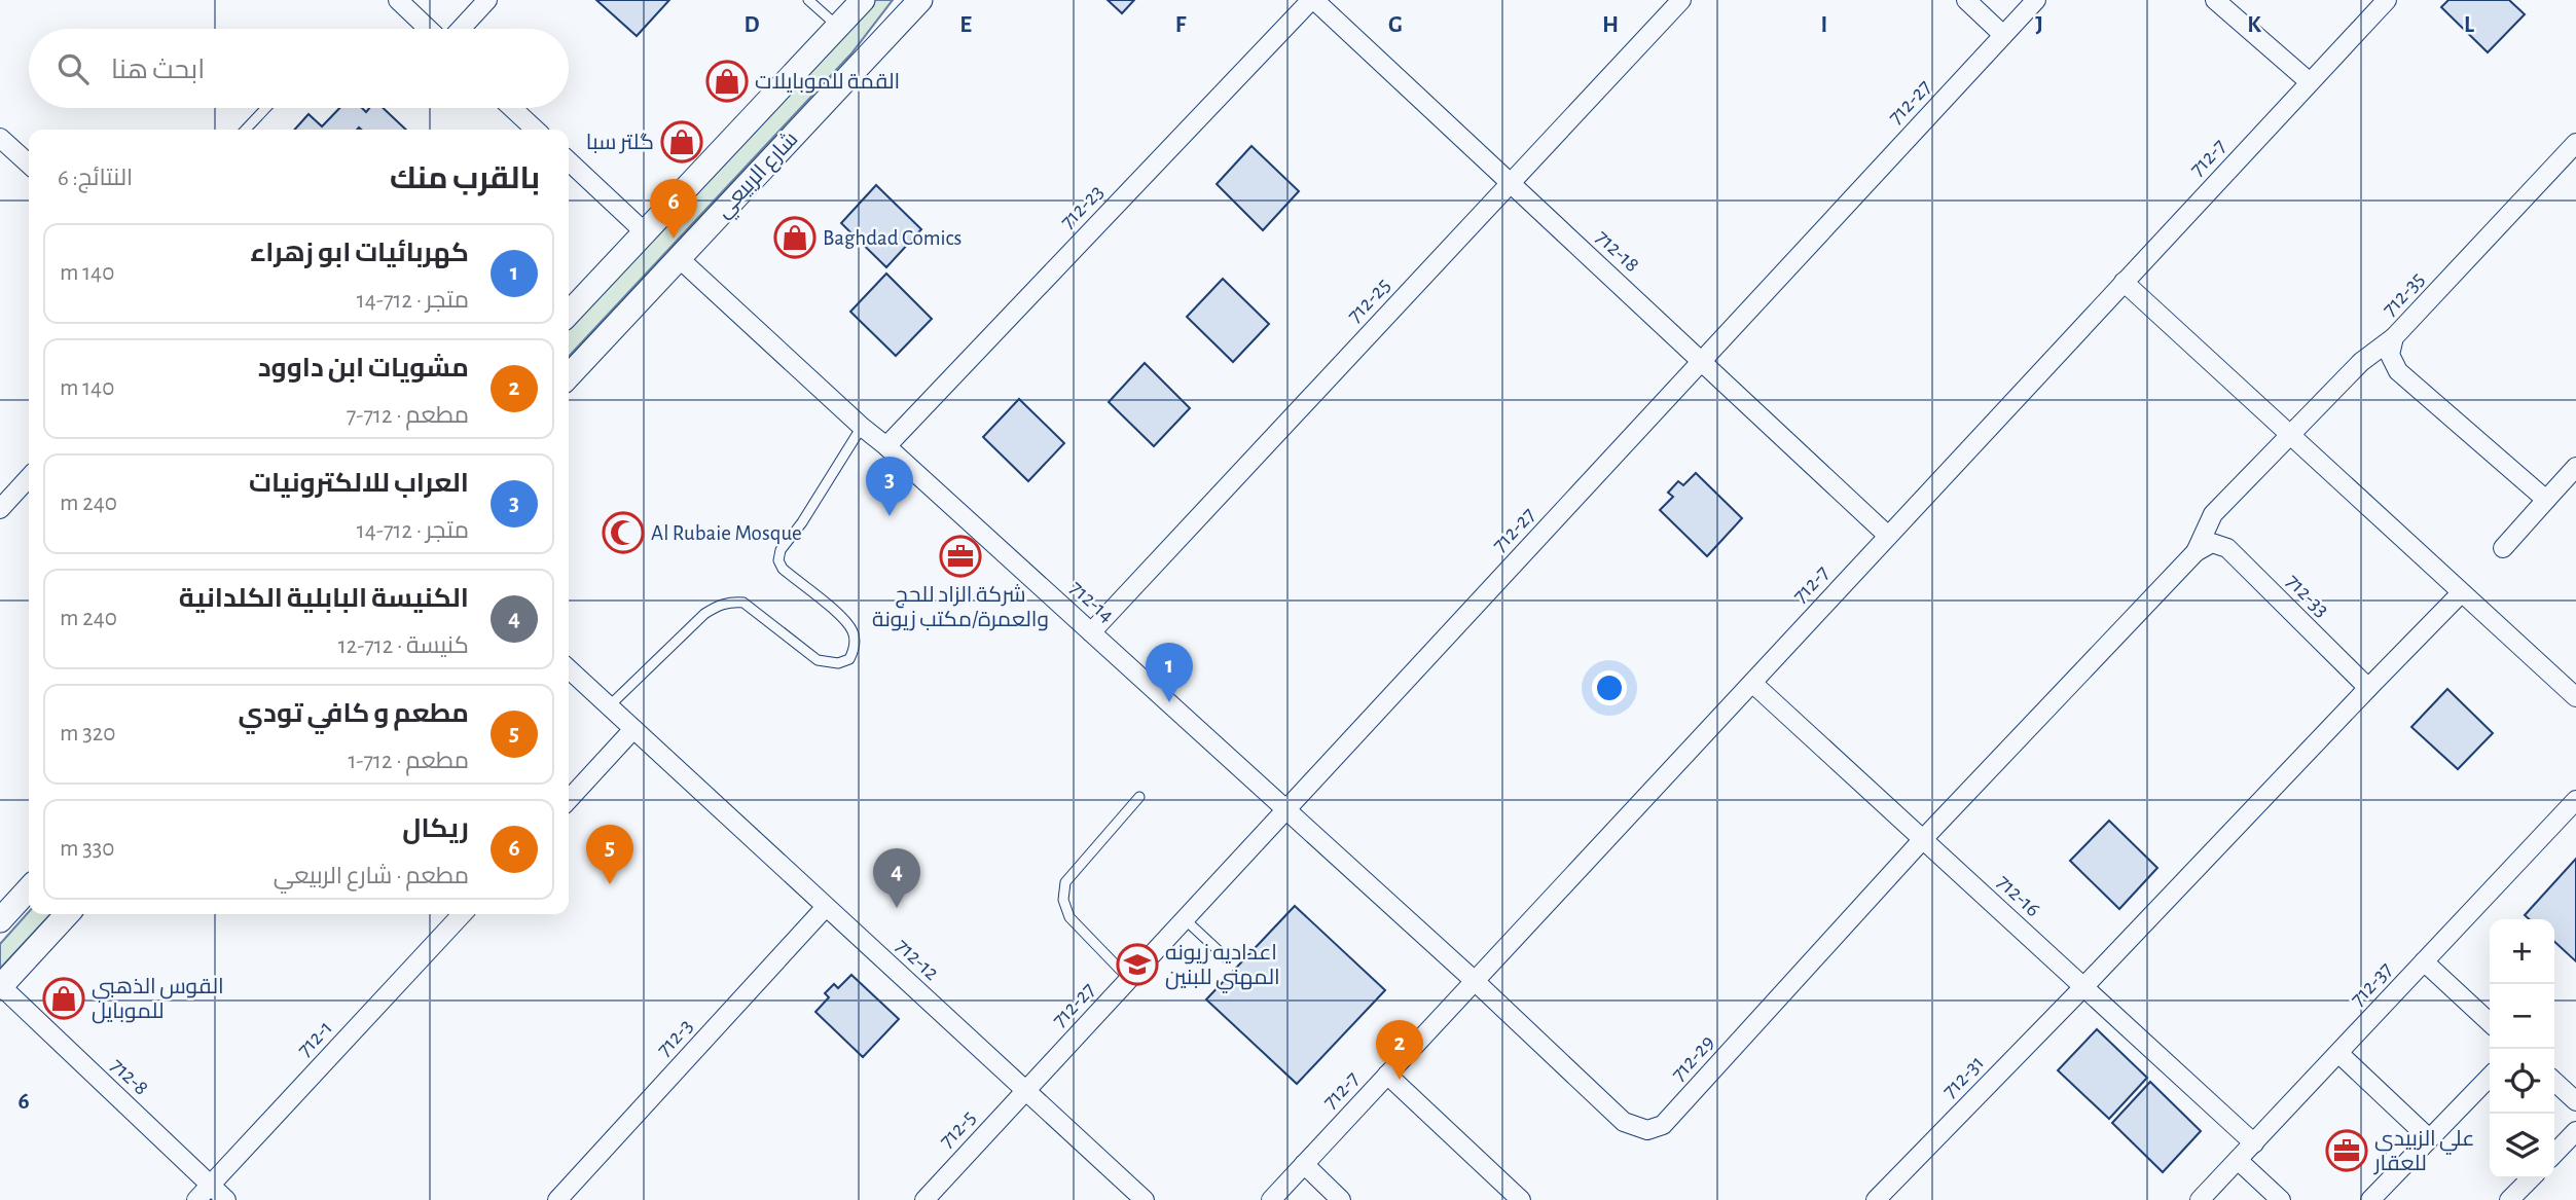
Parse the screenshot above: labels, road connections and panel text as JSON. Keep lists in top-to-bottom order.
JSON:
{
  "streets": {
    "street": [
      "712-27",
      "712-7",
      "شارع الربيعي",
      "712-23",
      "712-18",
      "712-35",
      "712-25",
      "712-33",
      "712-14",
      "712-16",
      "712-12",
      "712-37",
      "712-3",
      "712-1",
      "712-29",
      "712-8",
      "712-31",
      "712-5"
    ]
  },
  "crossings": [
    ["712-27", "712-18"],
    ["712-27", "712-14"],
    ["712-27", "712-12"],
    ["712-27", "712-5"],
    ["712-7", "712-18"],
    ["712-7", "712-14"],
    ["712-7", "712-16"],
    ["712-7", "712-29"],
    ["شارع الربيعي", "712-14"],
    ["712-23", "712-18"],
    ["712-23", "712-14"],
    ["712-18", "712-25"],
    ["712-25", "712-14"],
    ["712-14", "712-29"],
    ["712-16", "712-37"],
    ["712-16", "712-29"],
    ["712-16", "712-31"],
    ["712-12", "712-3"],
    ["712-12", "712-5"],
    ["712-1", "712-8"]
  ],
  "places": {
    "shop": [
      "القمة للموبايلات",
      "گلتر سبا",
      "Baghdad Comics",
      "القوس الذهبي للموبايل"
    ],
    "mosque": ["Al Rubaie Mosque"],
    "office": ["شركة الزاد للحج والعمرة/مكتب زيونة", "علي الزبيدي للعقار"],
    "school or university": ["اعداديه زيونه المهني للبنين"]
  },
  "page": {
    "search": "ابحث هنا",
    "heading": ["بالقرب منك", "النتائج: 6"],
    "pins": [
      "6",
      "3",
      "1",
      "5",
      "4",
      "2"
    ],
    "list": [
      {
        "mark": "1",
        "name": "كهربائيات ابو زهراء",
        "note": "متجر · 712-14",
        "value": "140 m"
      },
      {
        "mark": "2",
        "name": "مشويات ابن داوود",
        "note": "مطعم · 712-7",
        "value": "140 m"
      },
      {
        "mark": "3",
        "name": "العراب للالكترونيات",
        "note": "متجر · 712-14",
        "value": "240 m"
      },
      {
        "mark": "4",
        "name": "الكنيسة البابلية الكلدانية",
        "note": "كنيسة · 712-12",
        "value": "240 m"
      },
      {
        "mark": "5",
        "name": "مطعم و كافي تودي",
        "note": "مطعم · 712-1",
        "value": "320 m"
      },
      {
        "mark": "6",
        "name": "ريكال",
        "note": "مطعم · شارع الربيعي",
        "value": "330 m"
      }
    ],
    "map_buttons": ["+", "−"]
  },
  "grid": {
    "columns": [
      "D",
      "E",
      "F",
      "G",
      "H",
      "I",
      "J",
      "K",
      "L"
    ],
    "rows": ["6"]
  }
}
